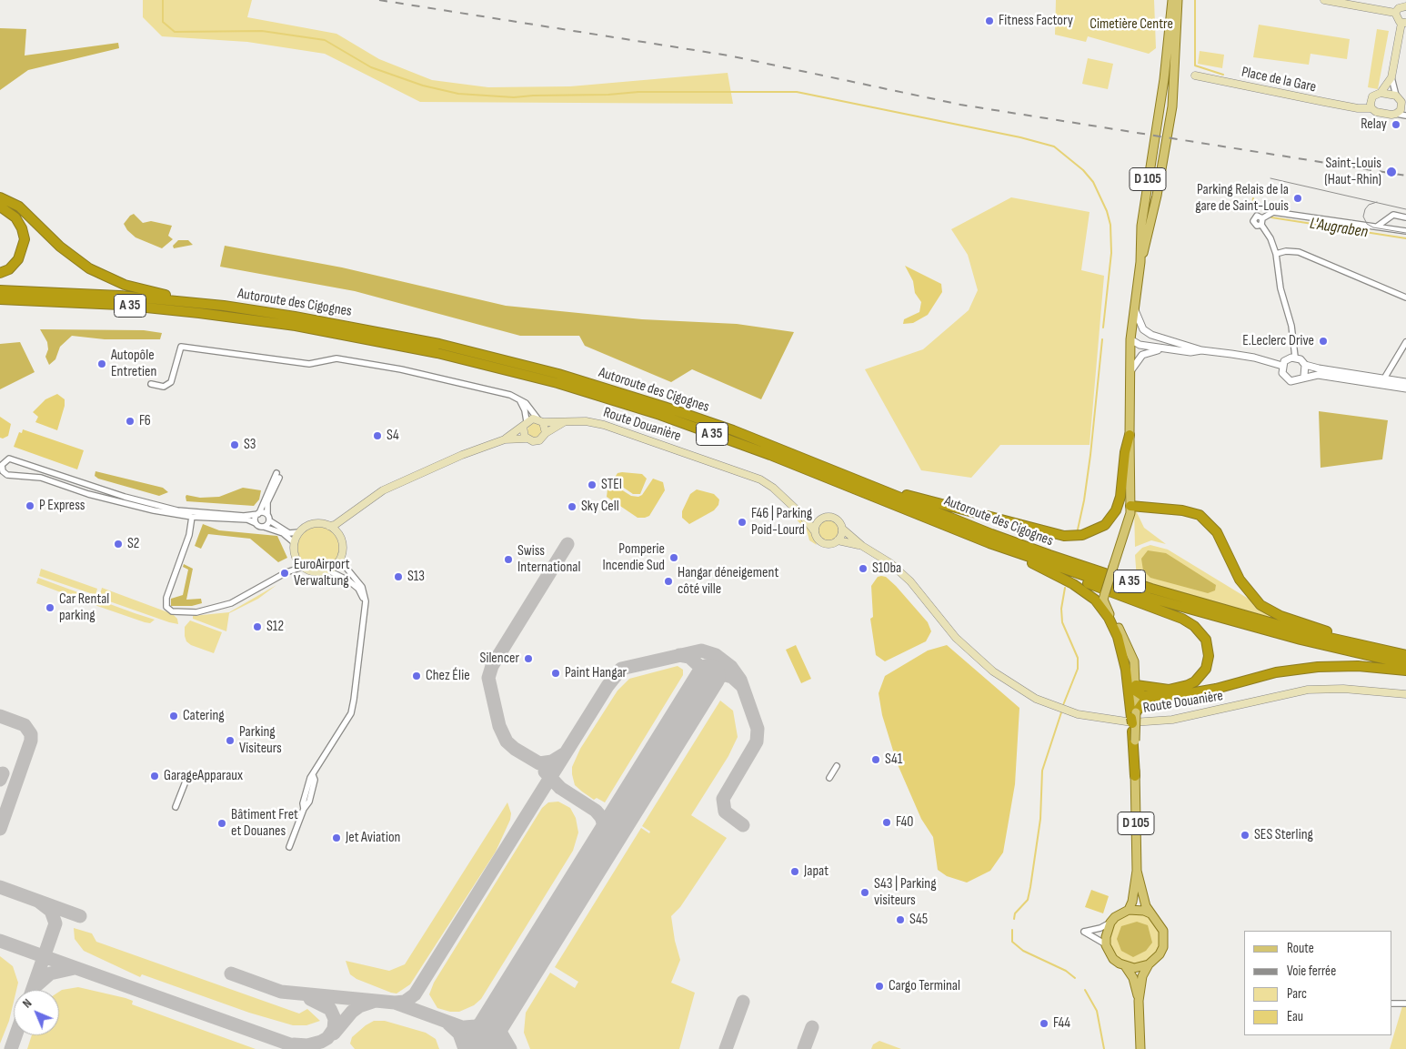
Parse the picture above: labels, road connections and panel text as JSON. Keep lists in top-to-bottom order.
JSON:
{
  "streets": {
    "highway": ["Autoroute des Cigognes", "A 35"],
    "main road": ["Place de la Gare", "D 105", "Route Douanière"]
  },
  "water": ["L'Augraben"],
  "parks": ["Cimetière Centre"],
  "places": [
    "Fitness Factory",
    "Relay",
    "Saint-Louis (Haut-Rhin)",
    "Parking Relais de la gare de Saint-Louis",
    "E.Leclerc Drive",
    "Autopôle Entretien",
    "F6",
    "S4",
    "S3",
    "STEI",
    "P Express",
    "Sky Cell",
    "F46 | Parking Poid-Lourd",
    "S2",
    "Pomperie Incendie Sud",
    "Swiss International",
    "S10ba",
    "EuroAirport Verwaltung",
    "S13",
    "Hangar déneigement côté ville",
    "Car Rental parking",
    "S12",
    "Silencer",
    "Paint Hangar",
    "Chez Élie",
    "Catering",
    "Parking Visiteurs",
    "S41",
    "GarageApparaux",
    "F40",
    "Bâtiment Fret et Douanes",
    "SES Sterling",
    "Jet Aviation",
    "Japat",
    "S43 | Parking visiteurs",
    "S45",
    "Cargo Terminal",
    "F44"
  ],
  "legend": [
    "Route",
    "Voie ferrée",
    "Parc",
    "Eau"
  ],
  "north": "top left"
}
